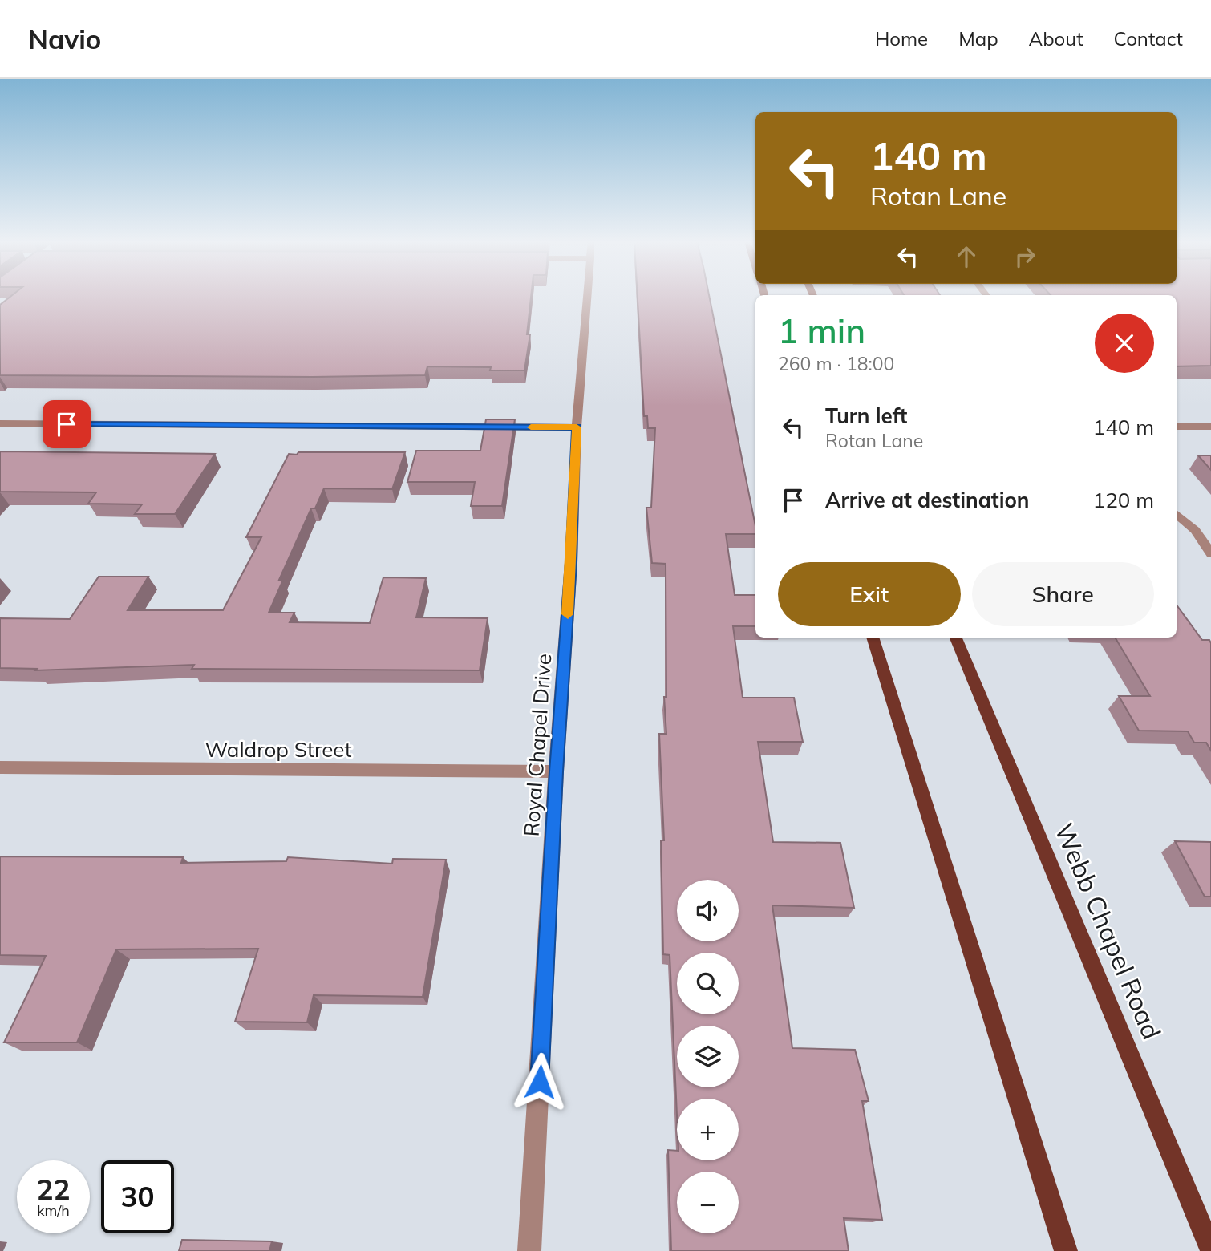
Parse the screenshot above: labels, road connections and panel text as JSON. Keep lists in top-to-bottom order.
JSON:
{
  "streets": {
    "main road": ["Webb Chapel Road"],
    "street": ["Royal Chapel Drive", "Waldrop Street"]
  },
  "crossings": [
    ["Royal Chapel Drive", "Waldrop Street"]
  ],
  "page": {
    "header": "Navio",
    "nav": [
      "Home",
      "Map",
      "About",
      "Contact"
    ],
    "turn": ["140 m", "Rotan Lane"],
    "heading": ["1 min", "260 m · 18:00"],
    "list": [
      {
        "name": "Turn left",
        "note": "Rotan Lane",
        "value": "140 m"
      },
      {
        "name": "Arrive at destination",
        "value": "120 m"
      }
    ],
    "buttons": ["Exit", "Share"],
    "map_buttons": ["+", "−"],
    "speed": "22 km/h",
    "limit": "30"
  }
}
